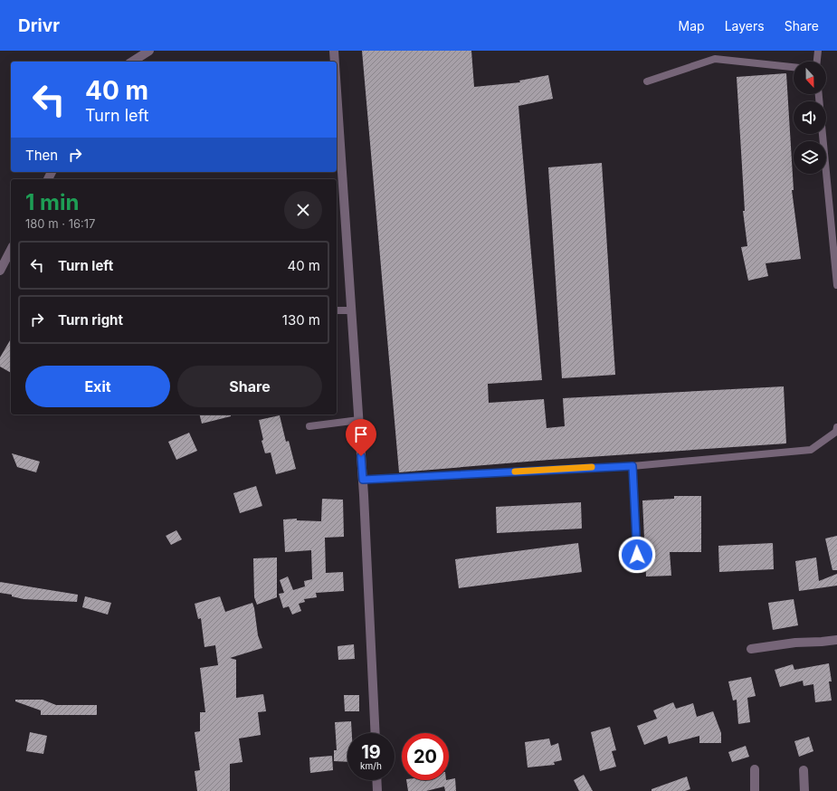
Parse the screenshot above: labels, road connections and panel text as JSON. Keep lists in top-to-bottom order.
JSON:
{
  "north": "bottom",
  "page": {
    "header": "Drivr",
    "nav": ["Map", "Layers", "Share"],
    "turn": ["40 m", "Turn left"],
    "then": "Then",
    "heading": ["1 min", "180 m · 16:17"],
    "list": [
      {
        "name": "Turn left",
        "value": "40 m"
      },
      {
        "name": "Turn right",
        "value": "130 m"
      }
    ],
    "buttons": ["Exit", "Share"],
    "speed": "19 km/h",
    "limit": "20"
  }
}
